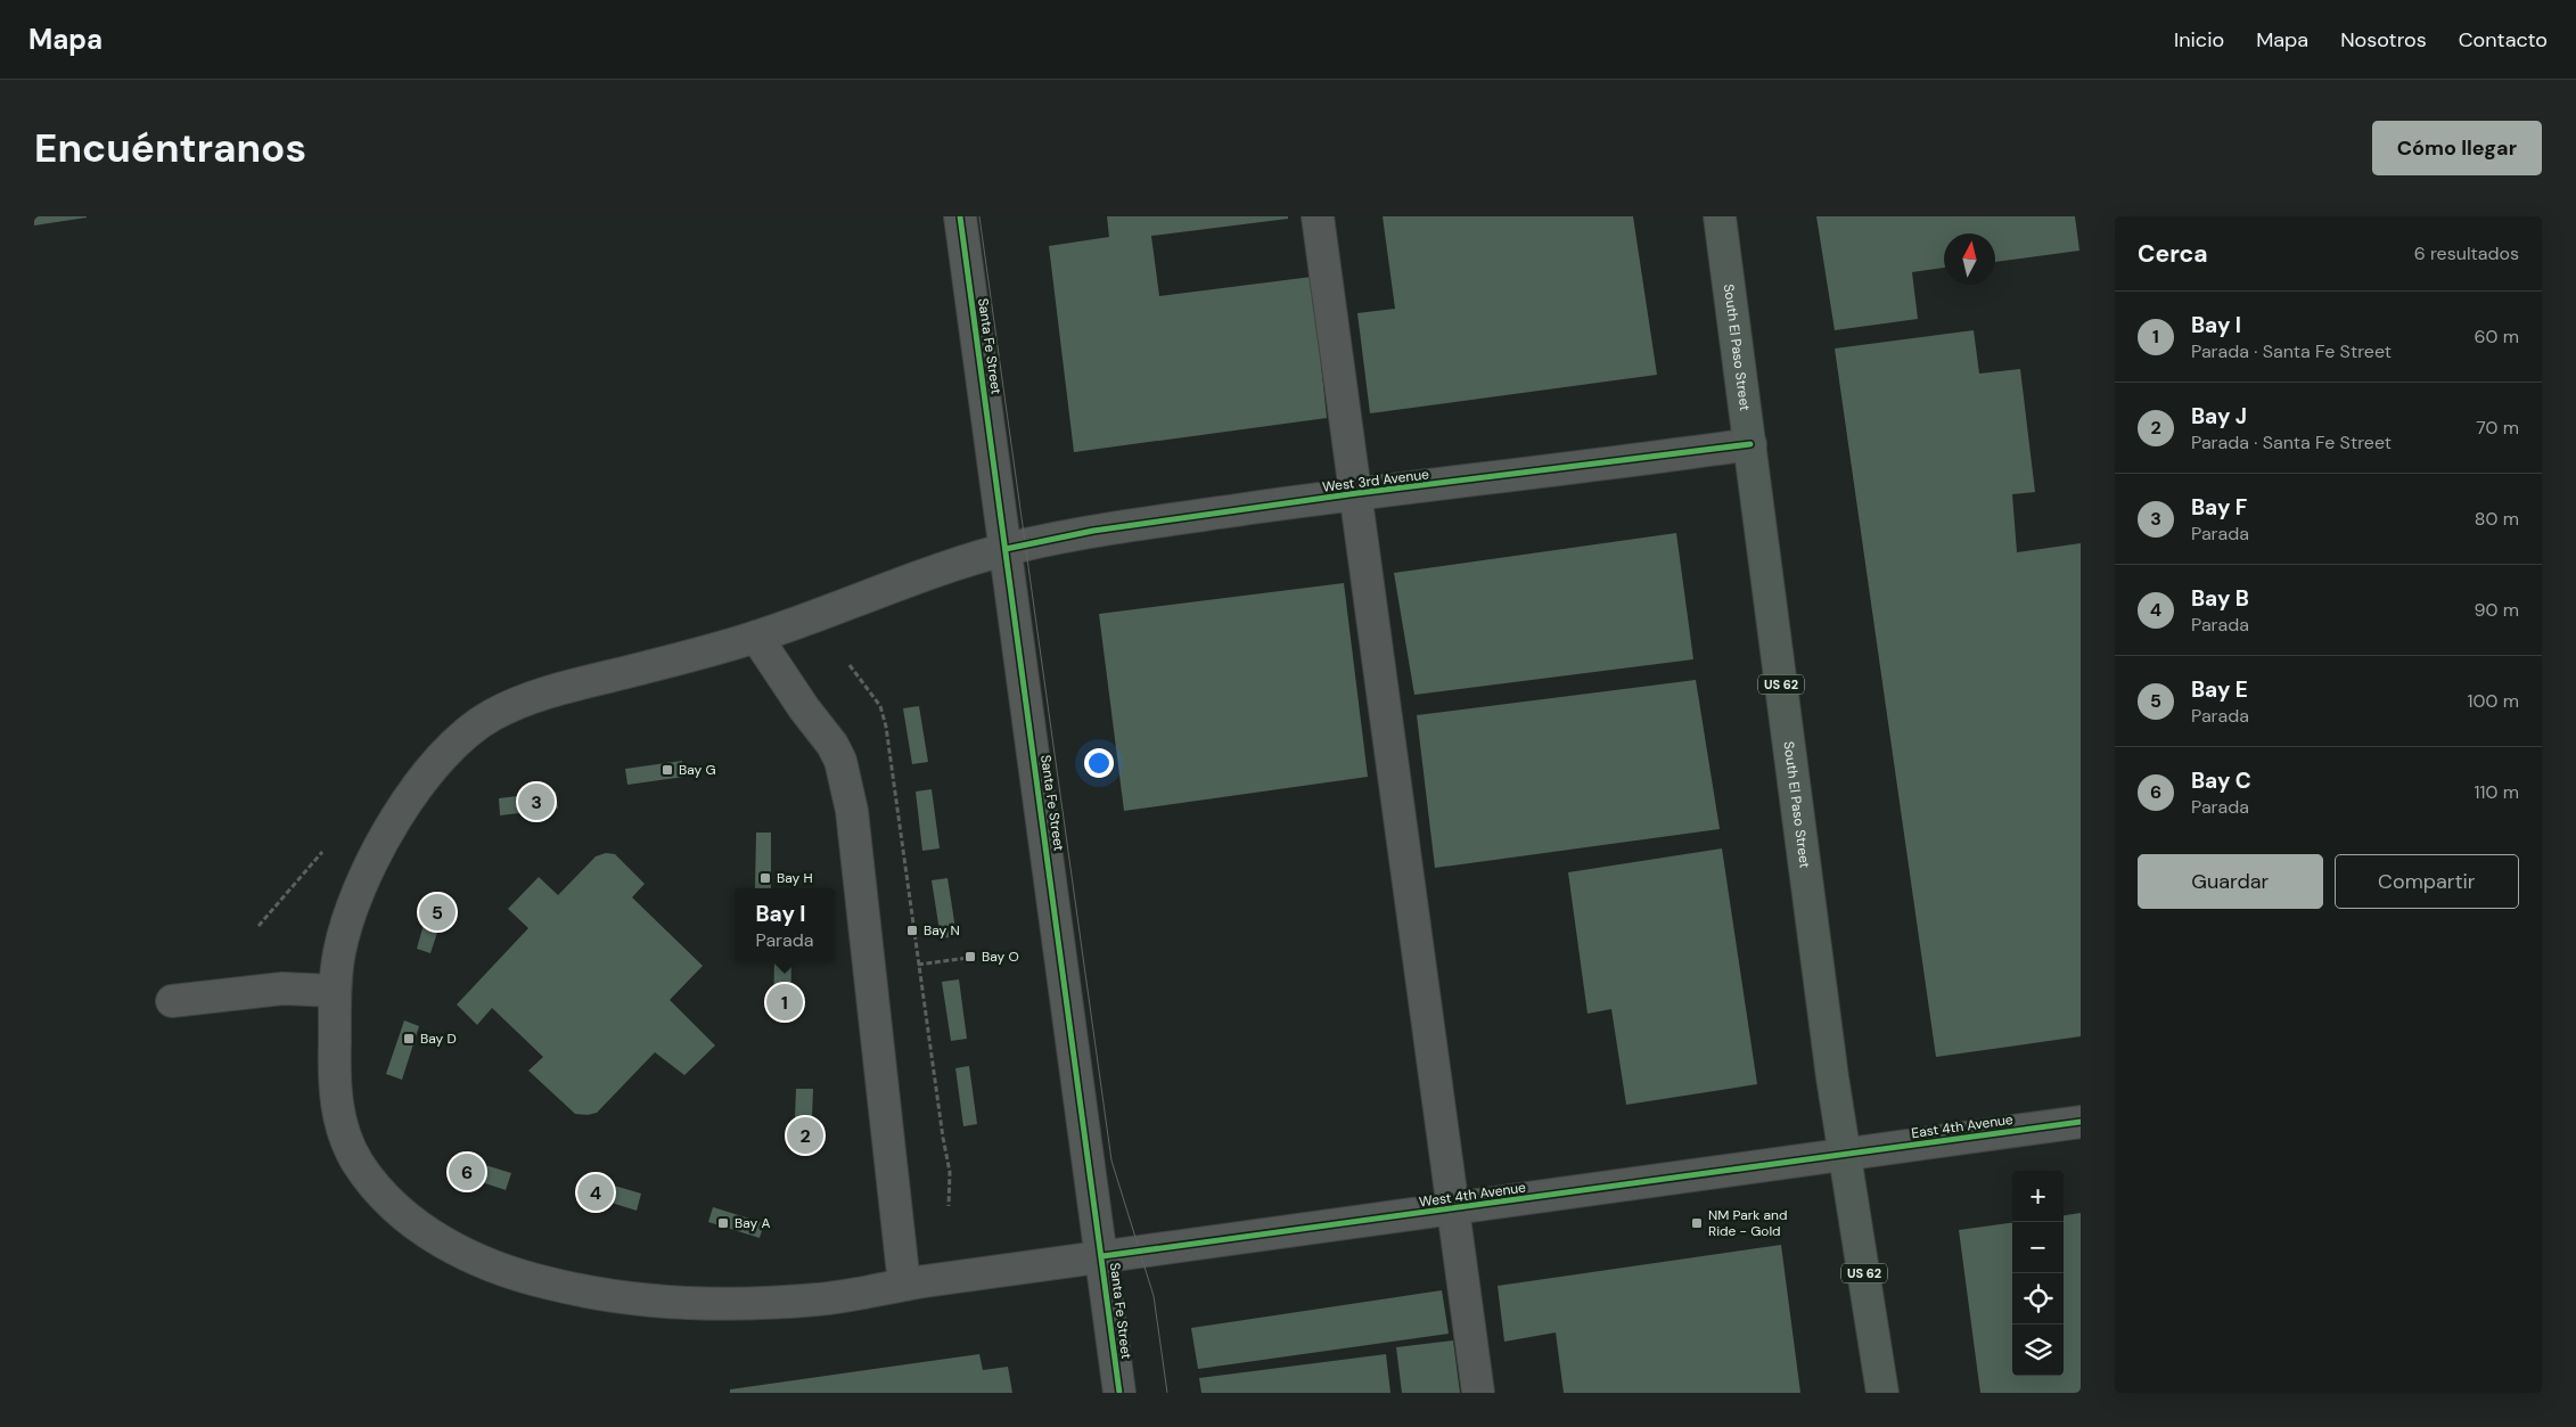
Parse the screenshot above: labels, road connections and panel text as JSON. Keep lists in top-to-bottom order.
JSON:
{
  "streets": {
    "main road": ["South El Paso Street", "US 62"],
    "street": [
      "Santa Fe Street",
      "West 3rd Avenue",
      "East 4th Avenue",
      "West 4th Avenue"
    ]
  },
  "crossings": [
    ["Santa Fe Street", "West 3rd Avenue"],
    ["Santa Fe Street", "West 4th Avenue"],
    ["South El Paso Street", "West 3rd Avenue"],
    ["South El Paso Street", "East 4th Avenue"],
    ["South El Paso Street", "West 4th Avenue"],
    ["West 3rd Avenue", "West 4th Avenue"],
    ["East 4th Avenue", "West 4th Avenue"]
  ],
  "places": {
    "transit": [
      "Bay G",
      "Bay H",
      "Bay N",
      "Bay O",
      "Bay D",
      "Bay A",
      "NM Park and Ride - Gold"
    ]
  },
  "north": "top",
  "page": {
    "header": "Mapa",
    "nav": [
      "Inicio",
      "Mapa",
      "Nosotros",
      "Contacto"
    ],
    "buttons": [
      "Cómo llegar",
      ["Guardar", "Compartir"]
    ],
    "title": "Encuéntranos",
    "heading": ["Cerca", "6 resultados"],
    "list": [
      {
        "mark": "1",
        "name": "Bay I",
        "note": "Parada · Santa Fe Street",
        "value": "60 m"
      },
      {
        "mark": "2",
        "name": "Bay J",
        "note": "Parada · Santa Fe Street",
        "value": "70 m"
      },
      {
        "mark": "3",
        "name": "Bay F",
        "note": "Parada",
        "value": "80 m"
      },
      {
        "mark": "4",
        "name": "Bay B",
        "note": "Parada",
        "value": "90 m"
      },
      {
        "mark": "5",
        "name": "Bay E",
        "note": "Parada",
        "value": "100 m"
      },
      {
        "mark": "6",
        "name": "Bay C",
        "note": "Parada",
        "value": "110 m"
      }
    ],
    "pins": [
      "3",
      "5",
      "1",
      "2",
      "6",
      "4"
    ],
    "popup": ["Bay I", "Parada"],
    "map_buttons": ["+", "−"]
  }
}
